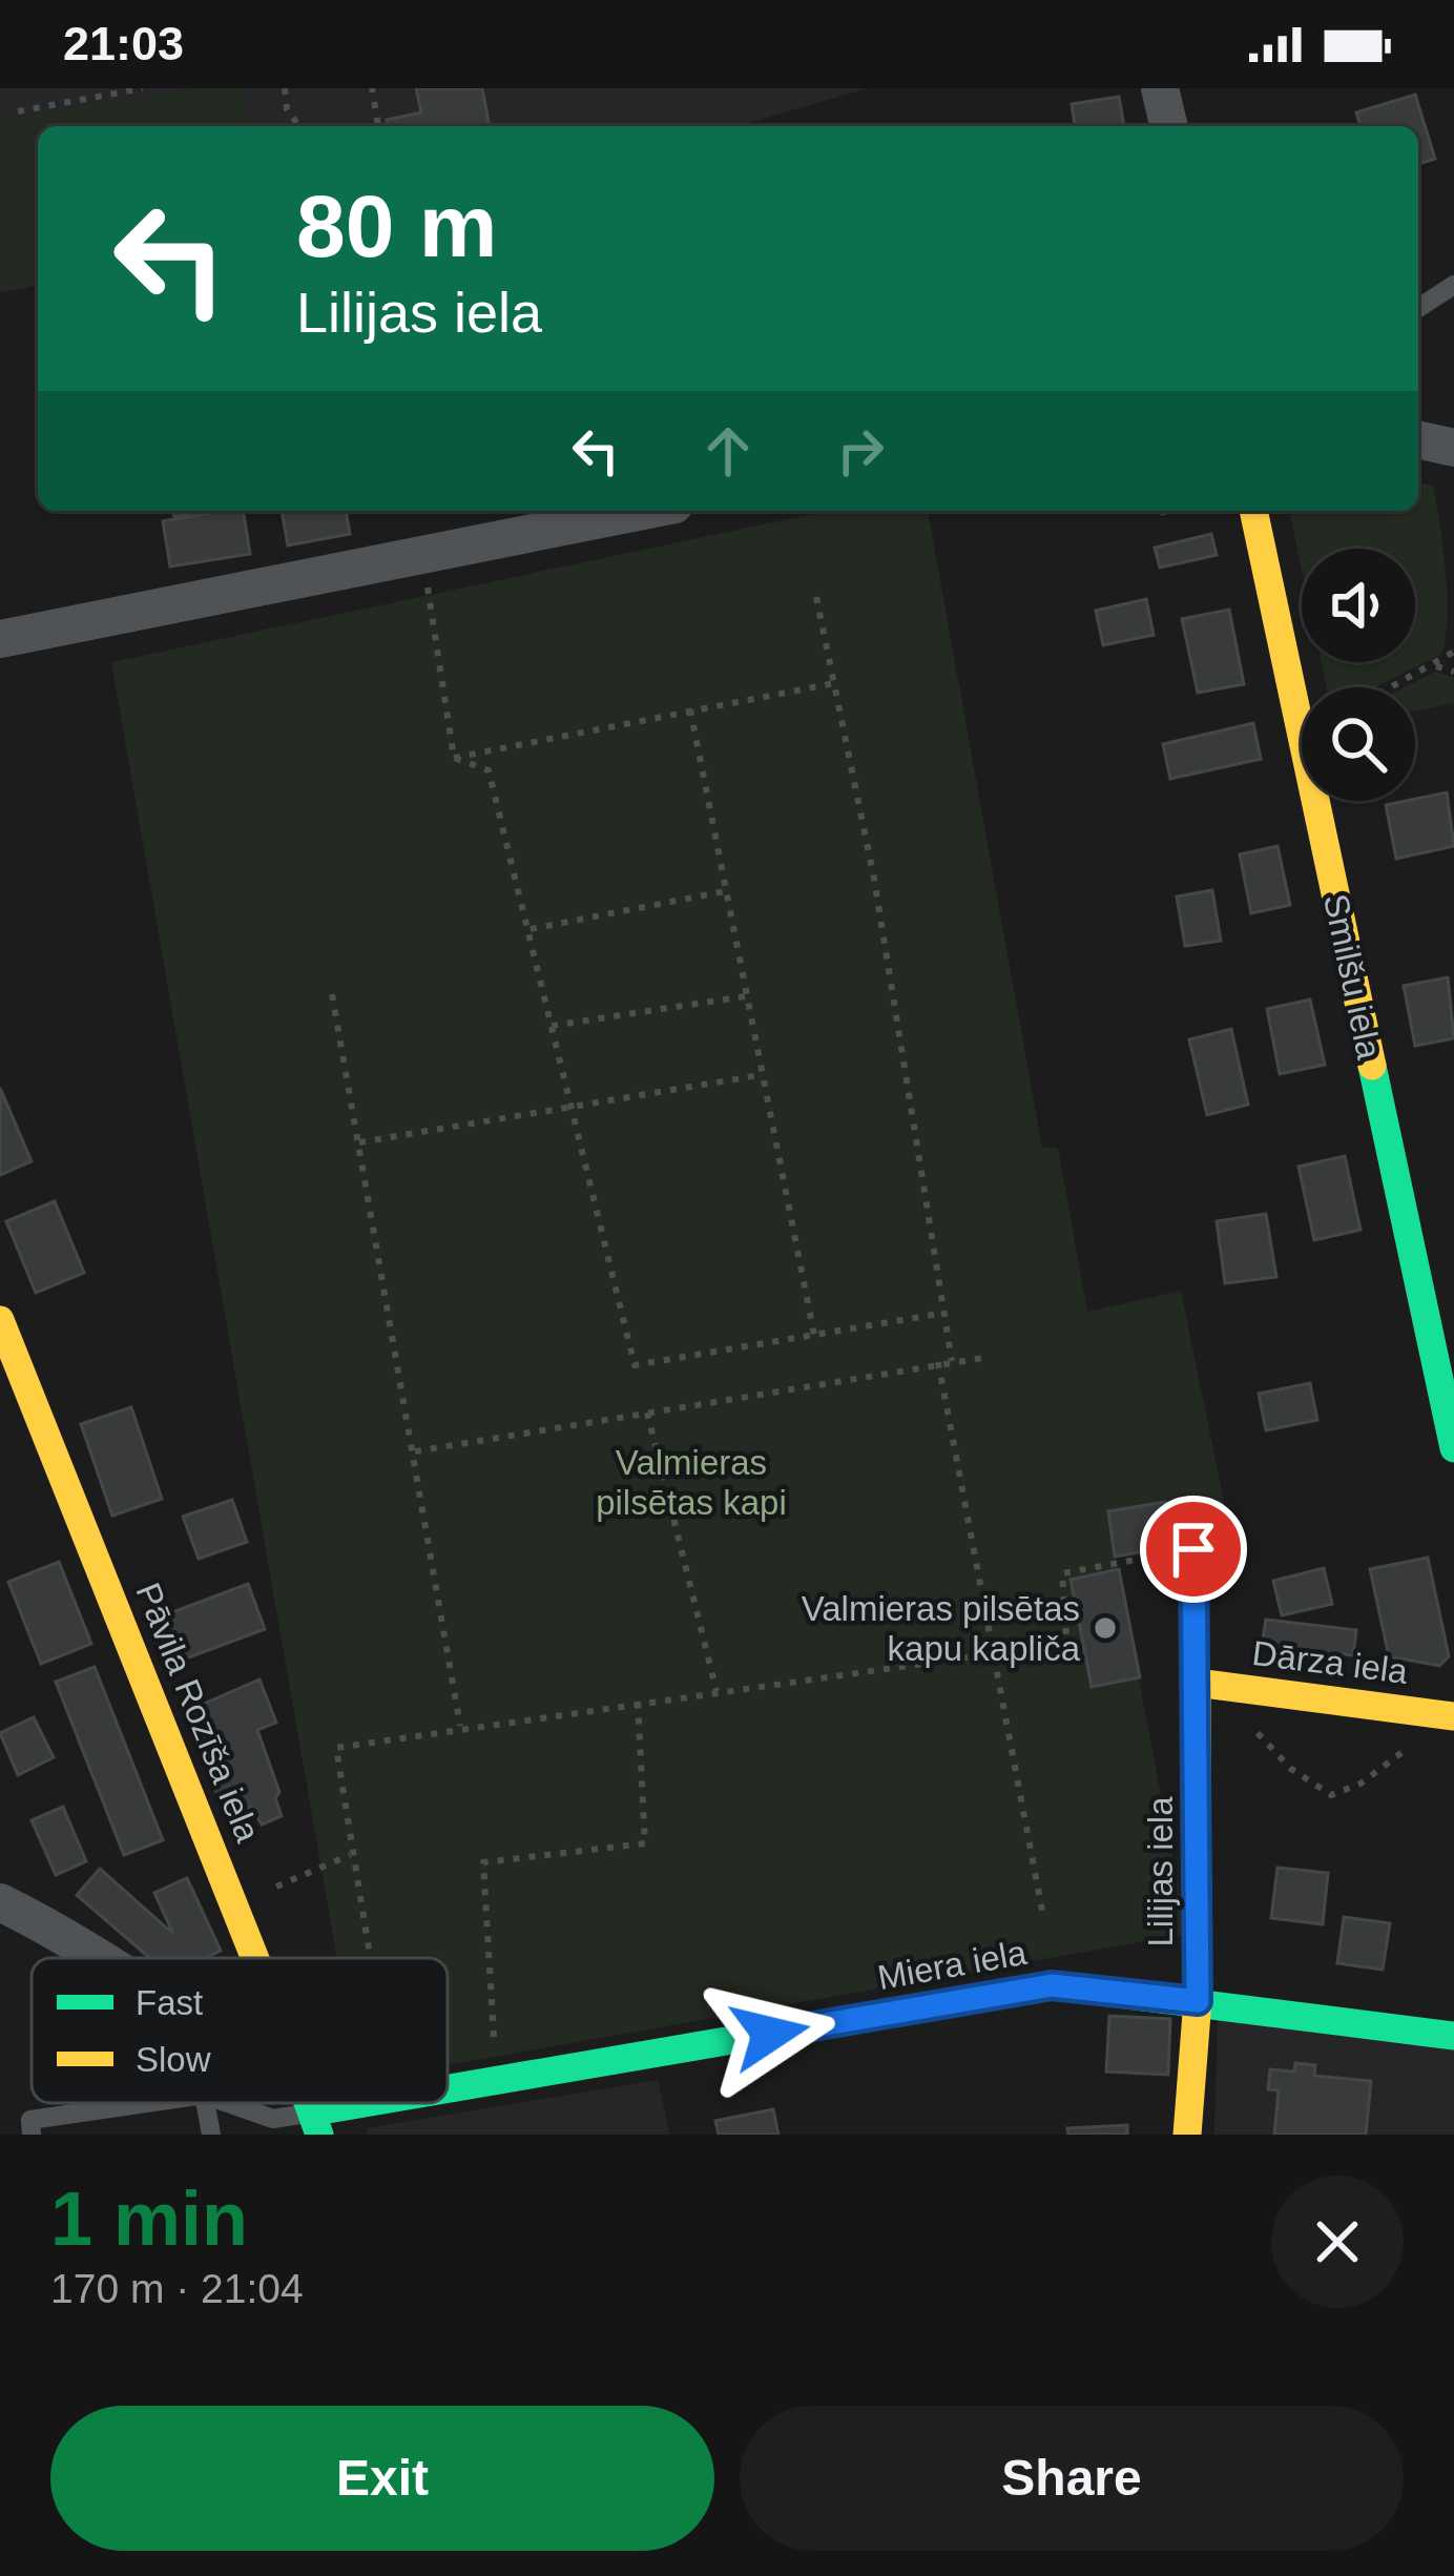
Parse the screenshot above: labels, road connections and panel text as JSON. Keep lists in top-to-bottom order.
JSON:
{
  "streets": {
    "street": [
      "Smilšu iela",
      "Dārza iela",
      "Pāvila Rozīša iela",
      "Lilijas iela",
      "Miera iela"
    ]
  },
  "crossings": [
    ["Dārza iela", "Lilijas iela"],
    ["Lilijas iela", "Miera iela"]
  ],
  "parks": ["Valmieras pilsētas kapi"],
  "places": ["Valmieras pilsētas kapu kapliča"],
  "legend": ["Fast", "Slow"],
  "page": {
    "status": "21:03",
    "turn": ["80 m", "Lilijas iela"],
    "heading": ["1 min", "170 m · 21:04"],
    "buttons": ["Exit", "Share"]
  }
}
